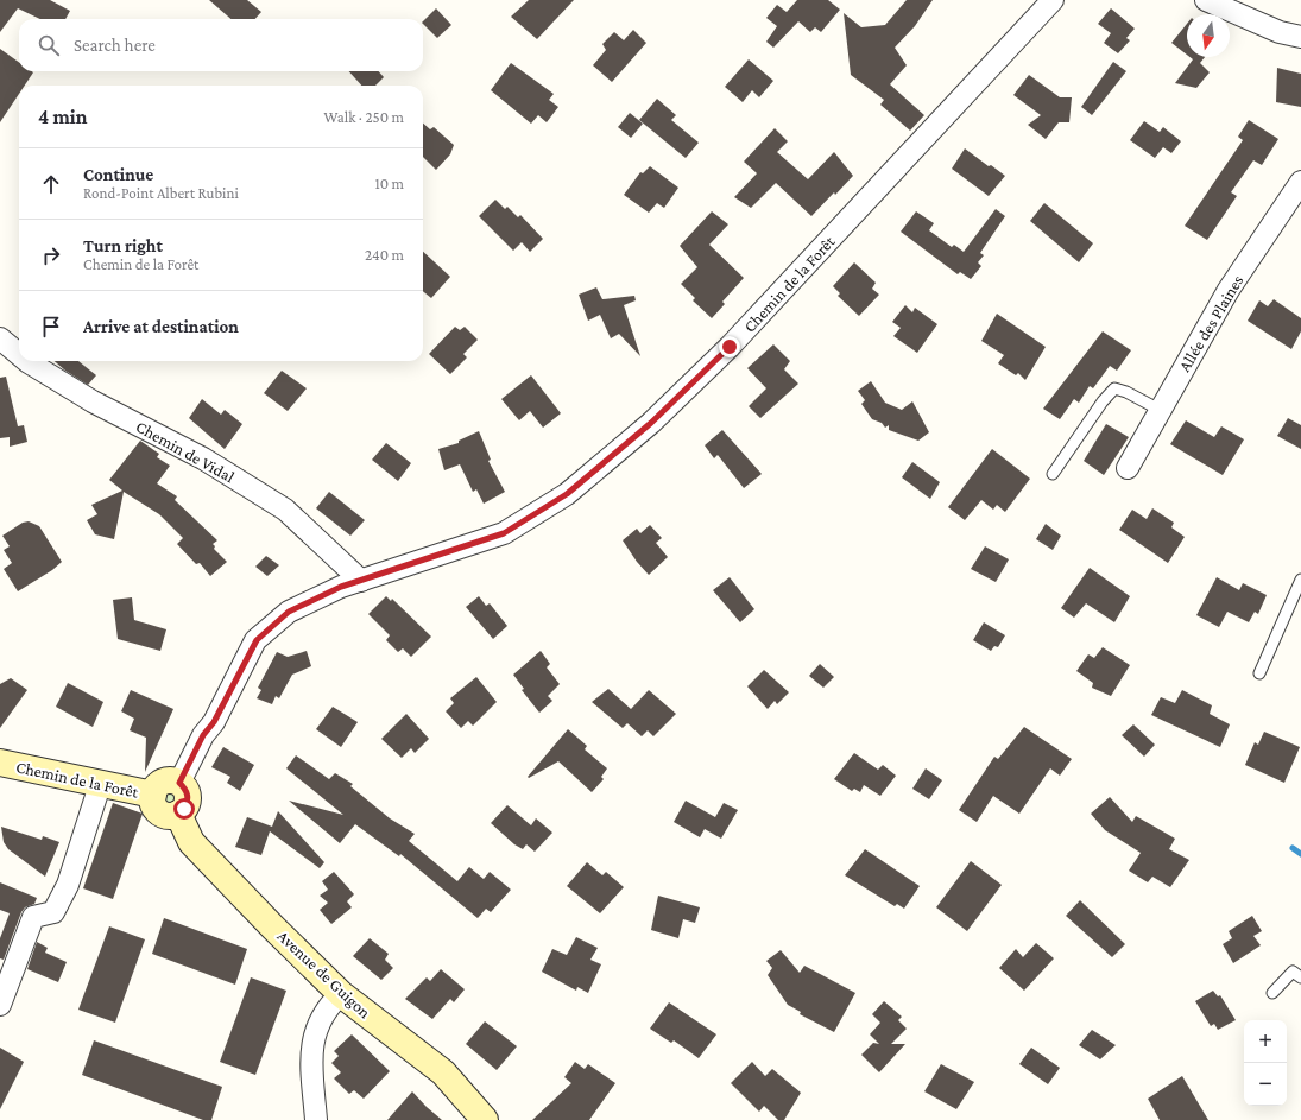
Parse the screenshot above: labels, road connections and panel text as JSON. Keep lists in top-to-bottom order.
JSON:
{
  "streets": {
    "street": [
      "Chemin de la Forêt",
      "Allée des Plaines",
      "Chemin de Vidal",
      "Avenue de Guigon"
    ]
  },
  "crossings": [
    ["Chemin de la Forêt", "Chemin de Vidal"],
    ["Chemin de la Forêt", "Avenue de Guigon"]
  ],
  "north": "bottom",
  "page": {
    "search": "Search here",
    "heading": ["4 min", "Walk · 250 m"],
    "list": [
      ["Continue", "Rond-Point Albert Rubini", "10 m"],
      ["Turn right", "Chemin de la Forêt", "240 m"],
      "Arrive at destination"
    ],
    "map_buttons": ["+", "−"]
  }
}
